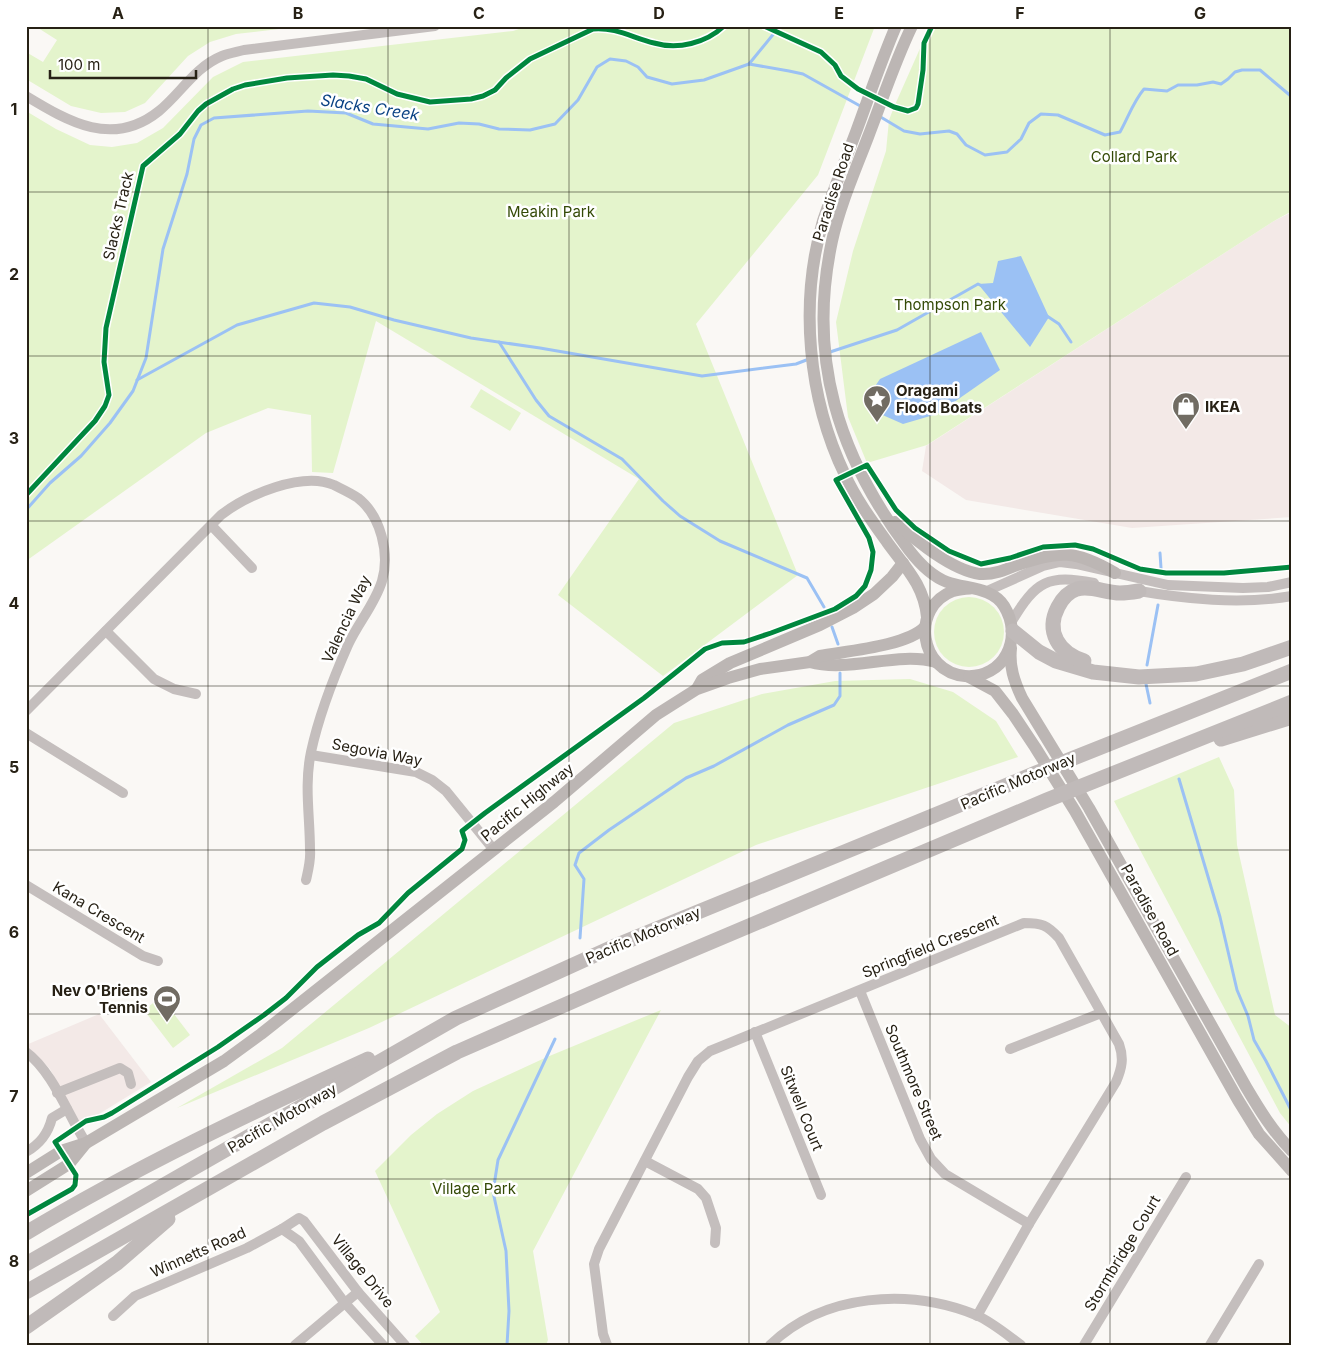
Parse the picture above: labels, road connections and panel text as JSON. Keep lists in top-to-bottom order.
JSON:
{
  "streets": {
    "highway": ["Pacific Motorway"],
    "main road": ["Paradise Road", "Pacific Highway"],
    "street": [
      "Valencia Way",
      "Segovia Way",
      "Kana Crescent",
      "Springfield Crescent",
      "Southmore Street",
      "Sitwell Court",
      "Winnetts Road",
      "Stormbridge Court",
      "Village Drive"
    ],
    "cycle path": ["Slacks Track"]
  },
  "crossings": [
    ["Paradise Road", "Pacific Highway"],
    ["Valencia Way", "Segovia Way"],
    ["Segovia Way", "Pacific Highway"],
    ["Springfield Crescent", "Southmore Street"],
    ["Springfield Crescent", "Sitwell Court"],
    ["Winnetts Road", "Village Drive"]
  ],
  "water": ["Slacks Creek"],
  "parks": [
    "Collard Park",
    "Meakin Park",
    "Thompson Park",
    "Village Park"
  ],
  "places": {
    "place": ["Oragami Flood Boats"],
    "shop": ["IKEA"],
    "sports": ["Nev O'Briens Tennis"]
  },
  "scale_bar": "100 m",
  "grid": {
    "columns": [
      "A",
      "B",
      "C",
      "D",
      "E",
      "F",
      "G"
    ],
    "rows": [
      "1",
      "2",
      "3",
      "4",
      "5",
      "6",
      "7",
      "8"
    ]
  }
}
